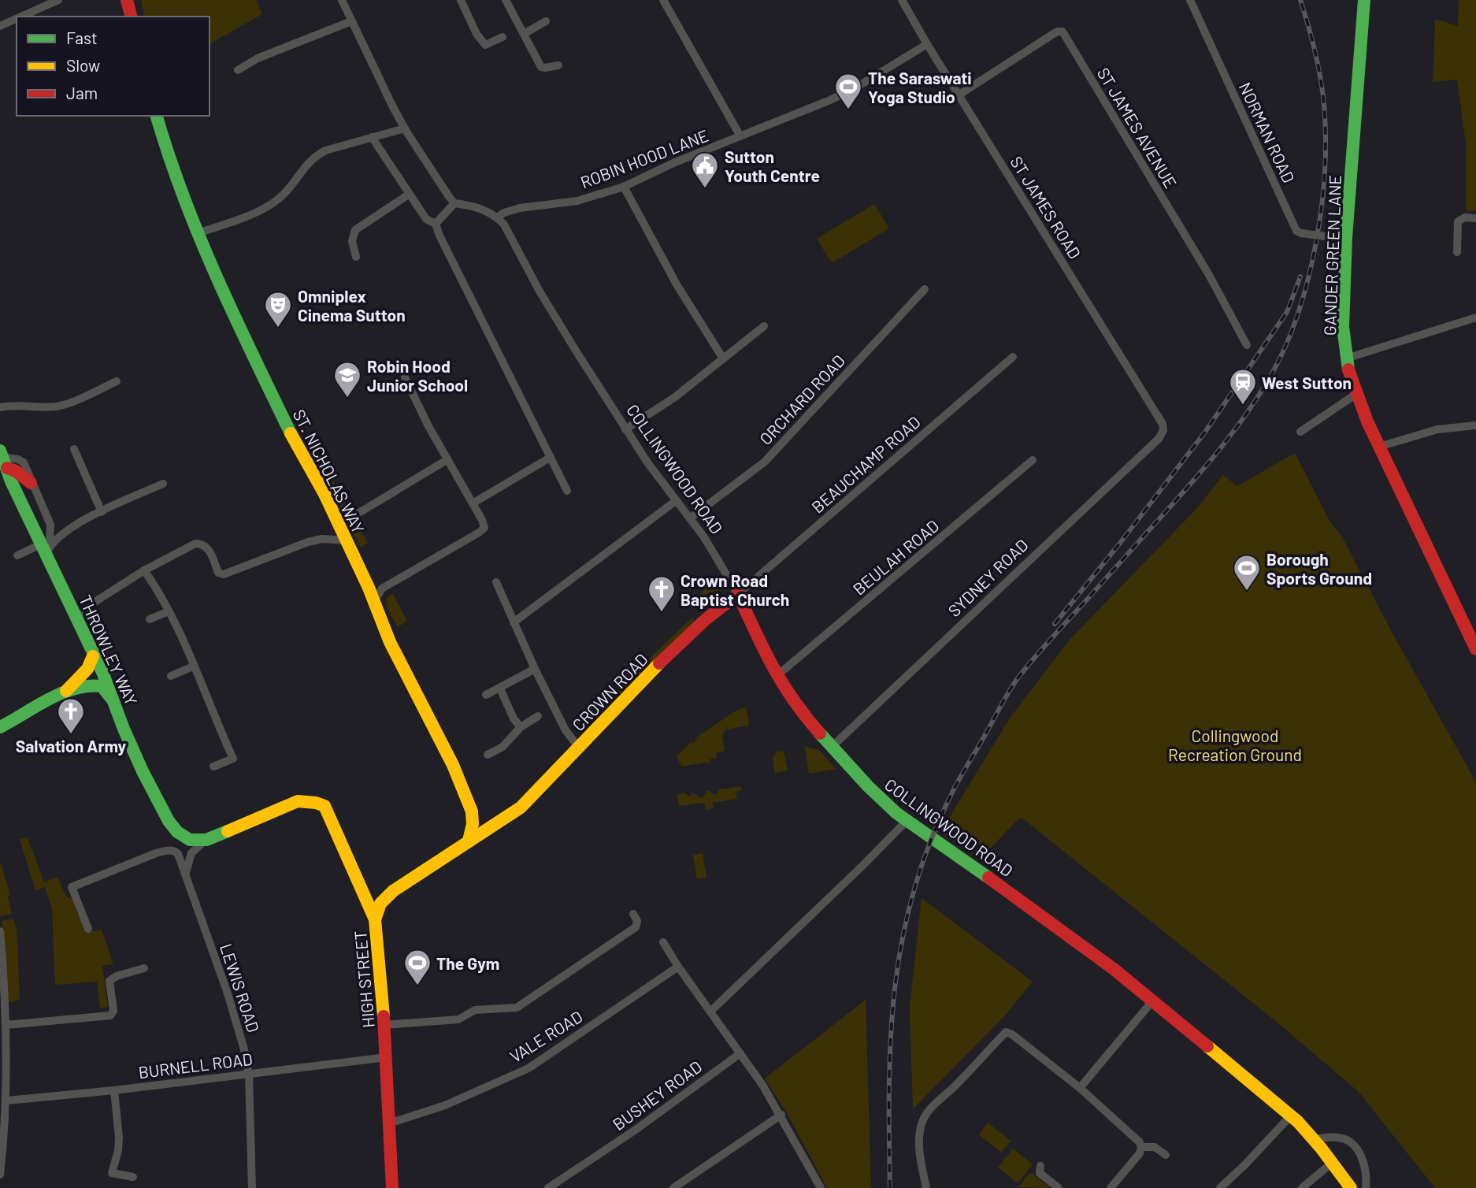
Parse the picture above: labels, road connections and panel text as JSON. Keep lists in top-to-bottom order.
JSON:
{
  "streets": {
    "street": [
      "ST JAMES AVENUE",
      "NORMAN ROAD",
      "ROBIN HOOD LANE",
      "ST JAMES ROAD",
      "GANDER GREEN LANE",
      "ORCHARD ROAD",
      "BEAUCHAMP ROAD",
      "COLLINGWOOD ROAD",
      "ST. NICHOLAS WAY",
      "BEULAH ROAD",
      "SYDNEY ROAD",
      "THROWLEY WAY",
      "CROWN ROAD",
      "HIGH STREET",
      "LEWIS ROAD",
      "VALE ROAD",
      "BURNELL ROAD",
      "BUSHEY ROAD"
    ]
  },
  "crossings": [
    ["ST JAMES AVENUE", "ST JAMES ROAD"],
    ["NORMAN ROAD", "GANDER GREEN LANE"],
    ["ROBIN HOOD LANE", "ST JAMES ROAD"],
    ["ROBIN HOOD LANE", "COLLINGWOOD ROAD"],
    ["ST JAMES ROAD", "SYDNEY ROAD"],
    ["ORCHARD ROAD", "COLLINGWOOD ROAD"],
    ["BEAUCHAMP ROAD", "COLLINGWOOD ROAD"],
    ["BEAUCHAMP ROAD", "CROWN ROAD"],
    ["COLLINGWOOD ROAD", "BEULAH ROAD"],
    ["COLLINGWOOD ROAD", "SYDNEY ROAD"],
    ["COLLINGWOOD ROAD", "CROWN ROAD"],
    ["ST. NICHOLAS WAY", "CROWN ROAD"],
    ["THROWLEY WAY", "HIGH STREET"],
    ["CROWN ROAD", "HIGH STREET"],
    ["HIGH STREET", "VALE ROAD"],
    ["HIGH STREET", "BURNELL ROAD"],
    ["LEWIS ROAD", "BURNELL ROAD"]
  ],
  "parks": ["Collingwood Recreation Ground"],
  "places": {
    "sports": ["The Saraswati Yoga Studio", "Borough Sports Ground", "The Gym"],
    "public building": ["Sutton Youth Centre"],
    "theatre": ["Omniplex Cinema Sutton"],
    "school or university": ["Robin Hood Junior School"],
    "station": ["West Sutton"],
    "church": ["Crown Road Baptist Church", "Salvation Army"]
  },
  "legend": ["Fast", "Slow", "Jam"]
}
